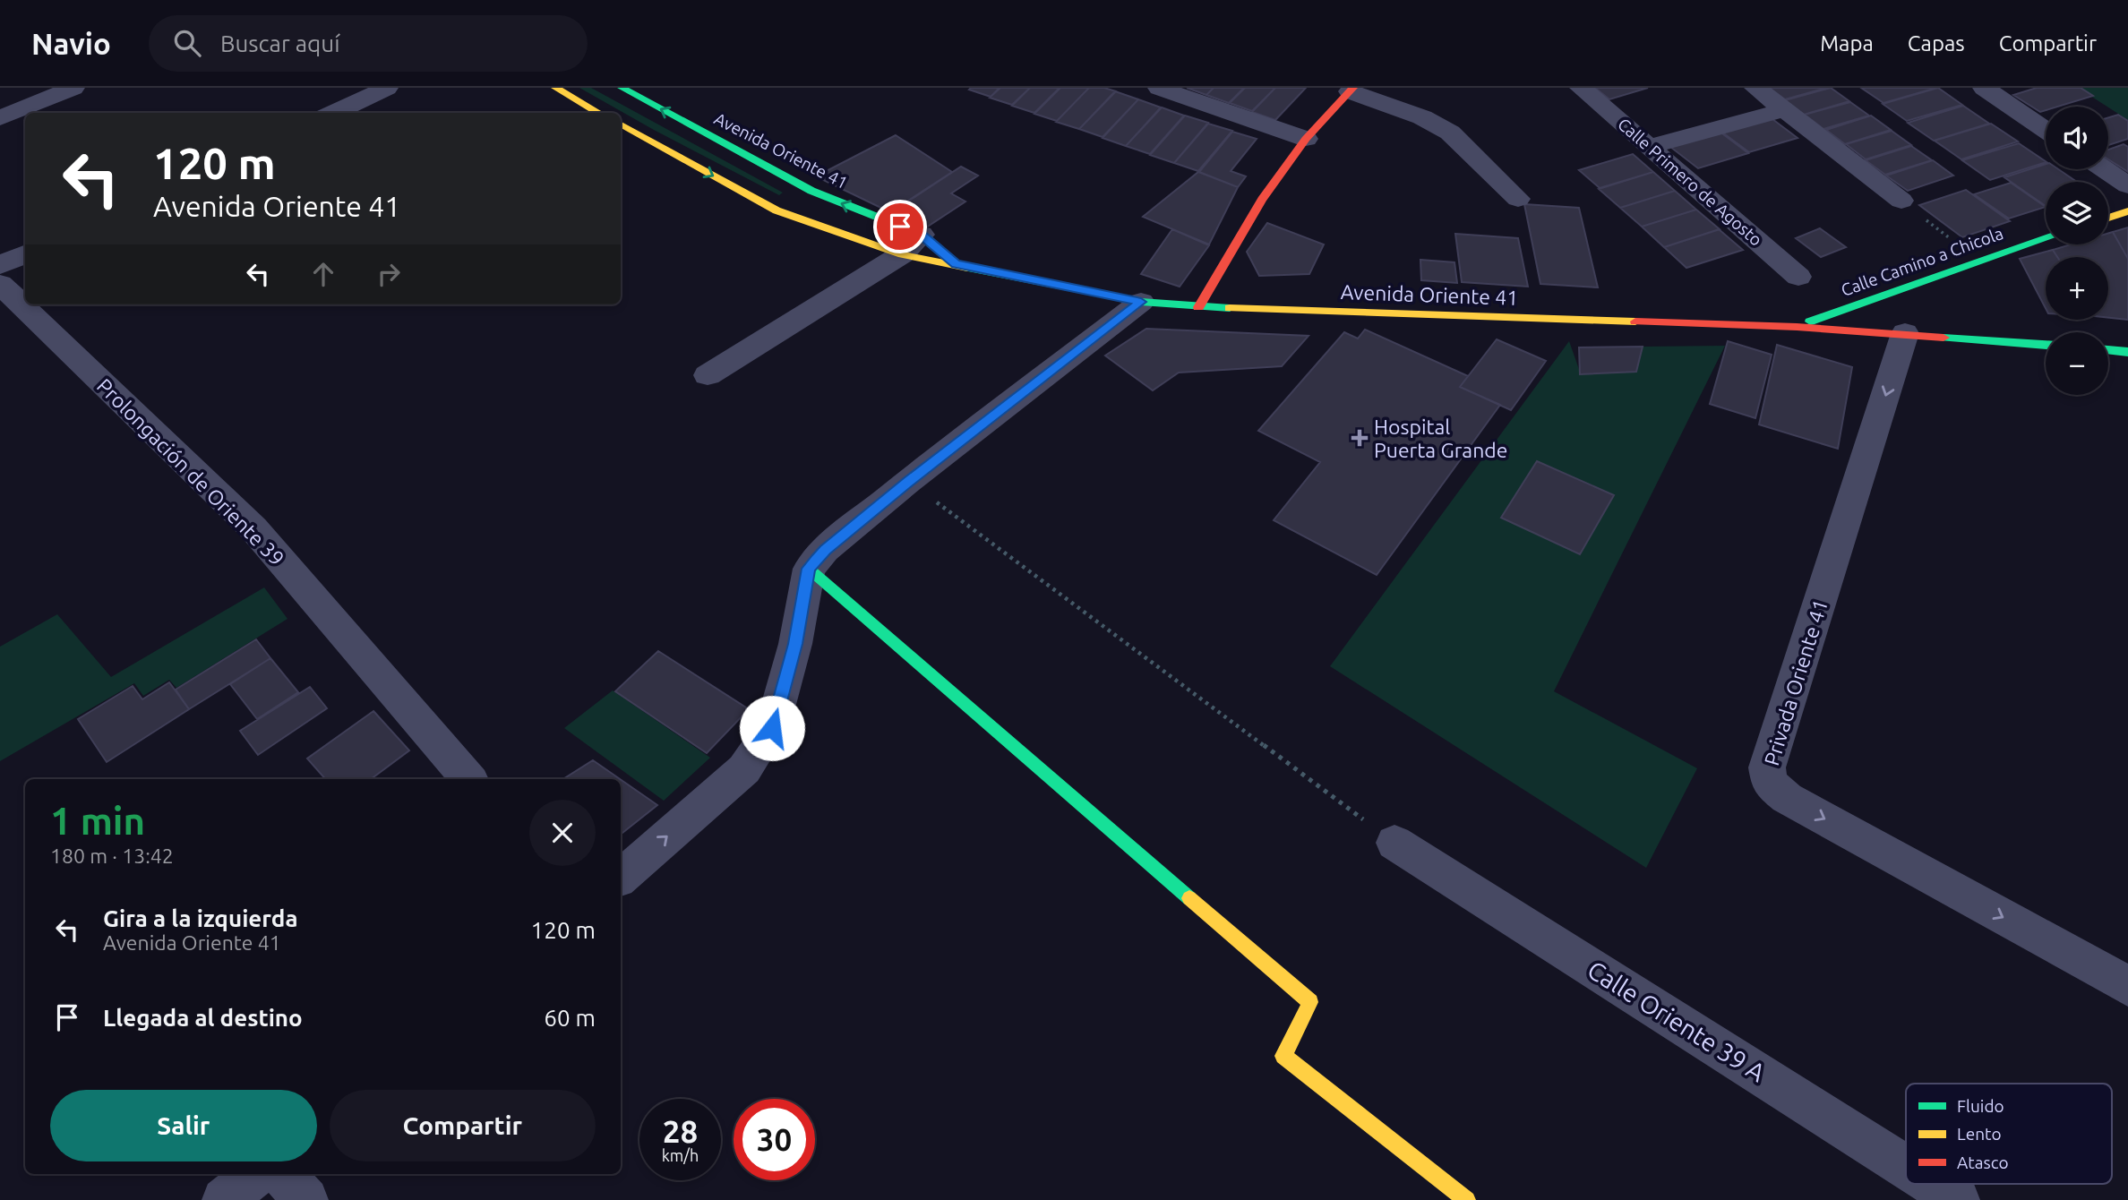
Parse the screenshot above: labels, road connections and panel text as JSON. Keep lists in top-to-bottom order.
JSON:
{
  "streets": {
    "street": [
      "Avenida Oriente 41",
      "Calle Primero de Agosto",
      "Calle Camino a Chicola",
      "Prolongación de Oriente 39",
      "Privada Oriente 41",
      "Calle Oriente 39 A"
    ]
  },
  "crossings": [
    ["Avenida Oriente 41", "Calle Camino a Chicola"],
    ["Avenida Oriente 41", "Privada Oriente 41"]
  ],
  "places": {
    "health": ["Hospital Puerta Grande"]
  },
  "legend": ["Fluido", "Lento", "Atasco"],
  "page": {
    "header": "Navio",
    "search": "Buscar aquí",
    "nav": ["Mapa", "Capas", "Compartir"],
    "map_buttons": ["+", "−"],
    "turn": ["120 m", "Avenida Oriente 41"],
    "heading": ["1 min", "180 m · 13:42"],
    "list": [
      {
        "name": "Gira a la izquierda",
        "note": "Avenida Oriente 41",
        "value": "120 m"
      },
      {
        "name": "Llegada al destino",
        "value": "60 m"
      }
    ],
    "buttons": ["Salir", "Compartir"],
    "speed": "28 km/h",
    "limit": "30"
  }
}
